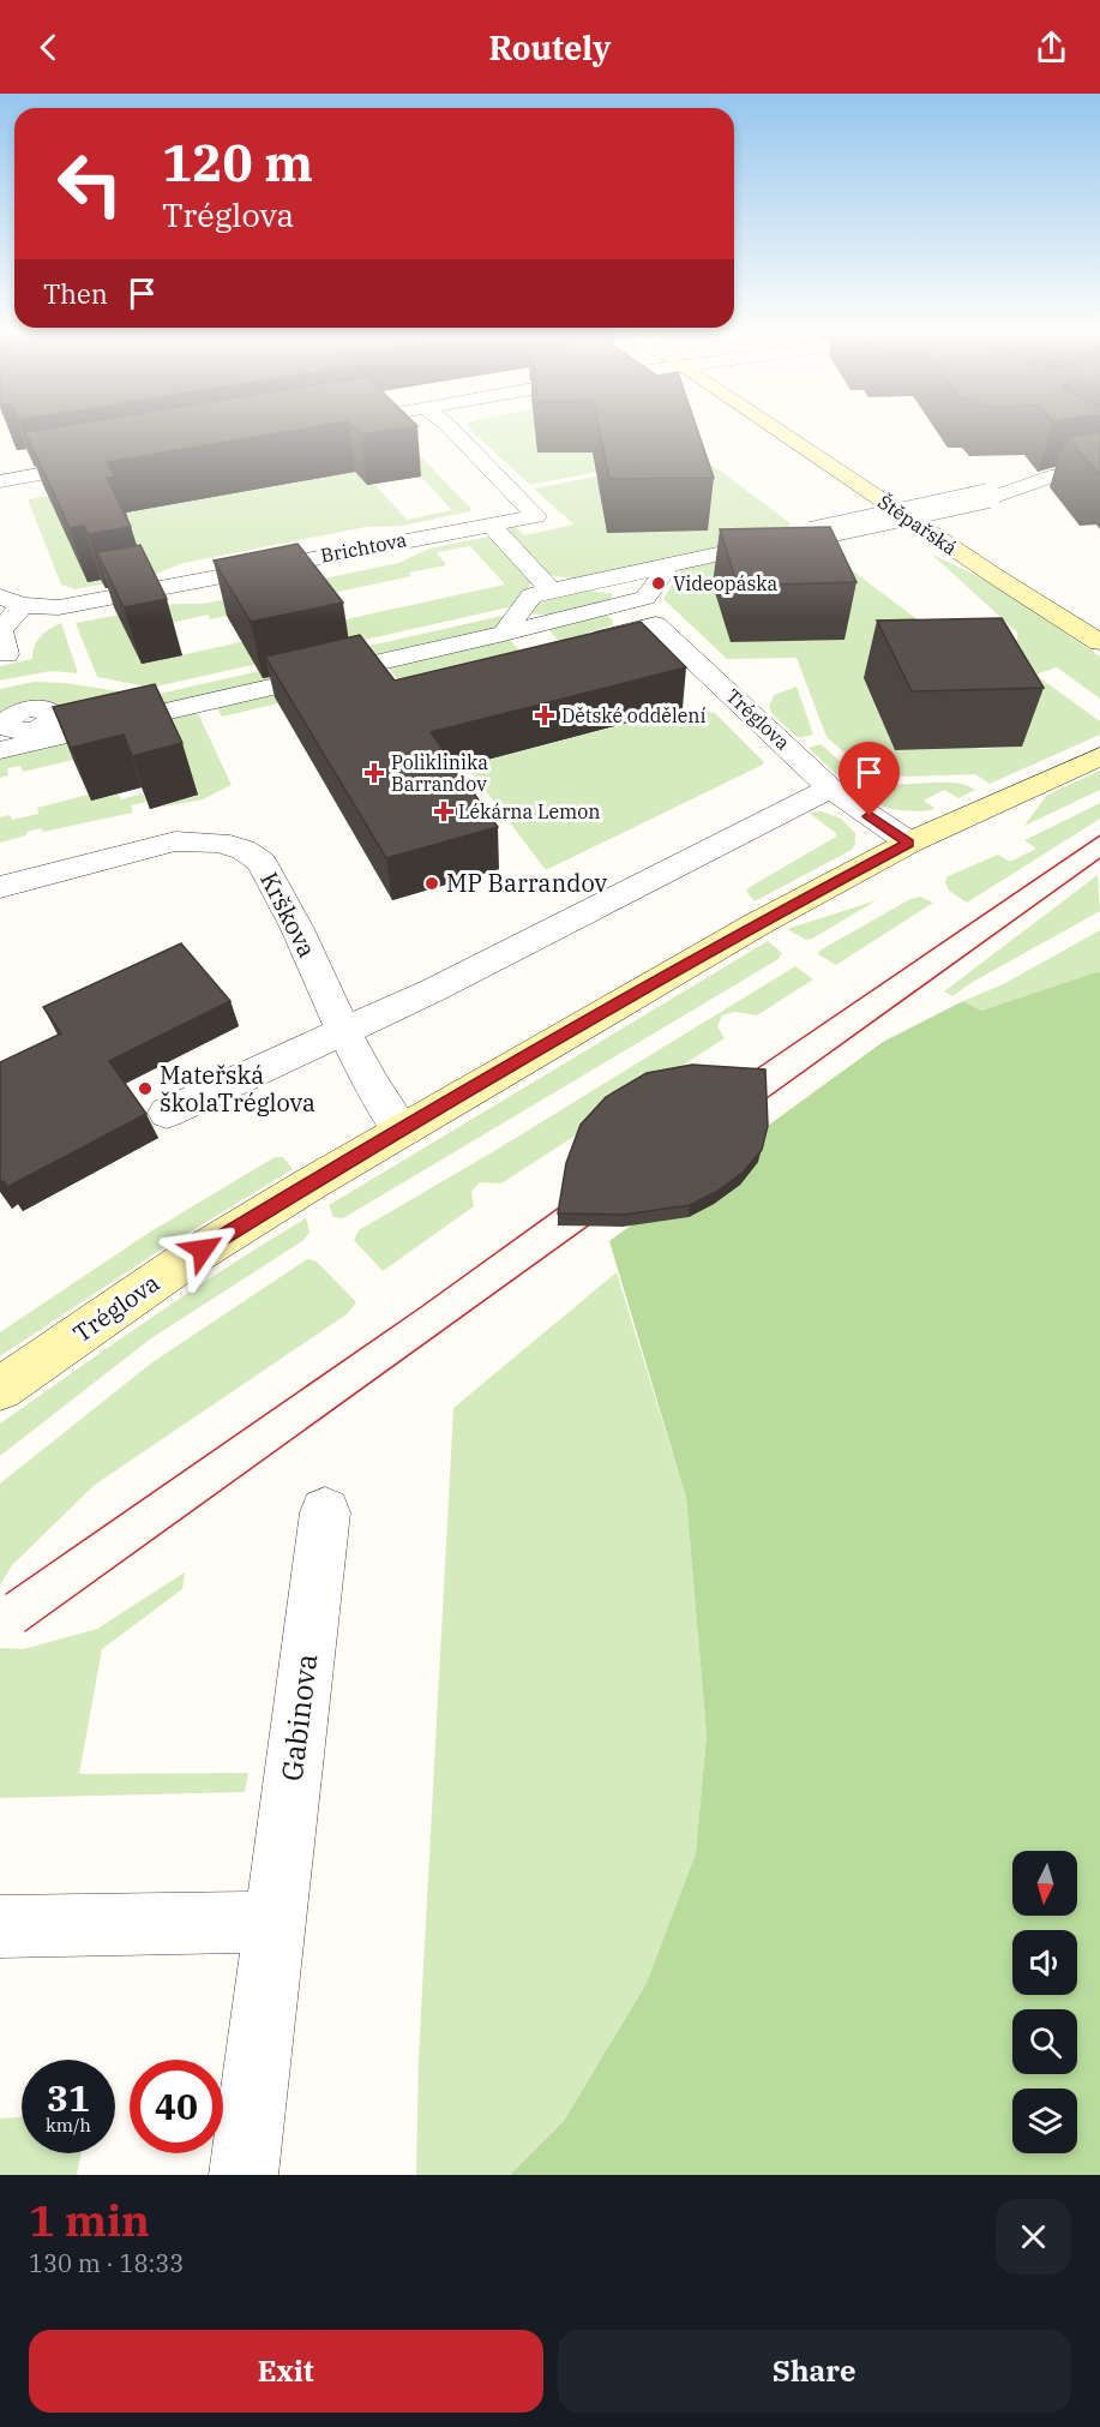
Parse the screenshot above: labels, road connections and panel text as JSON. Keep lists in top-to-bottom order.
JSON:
{
  "streets": {
    "street": [
      "Štěpařská",
      "Brichtova",
      "Tréglova",
      "Krškova",
      "Gabinova"
    ]
  },
  "crossings": [
    ["Tréglova", "Krškova"]
  ],
  "places": {
    "other": ["Videopáska", "MP Barrandov", "Mateřská školaTréglova"],
    "health": ["Dětské oddělení", "Poliklinika Barrandov", "Lékárna Lemon"]
  },
  "north": "bottom",
  "page": {
    "header": "Routely",
    "turn": ["120 m", "Tréglova"],
    "then": "Then",
    "speed": "31 km/h",
    "limit": "40",
    "heading": ["1 min", "130 m · 18:33"],
    "buttons": ["Exit", "Share"]
  }
}
